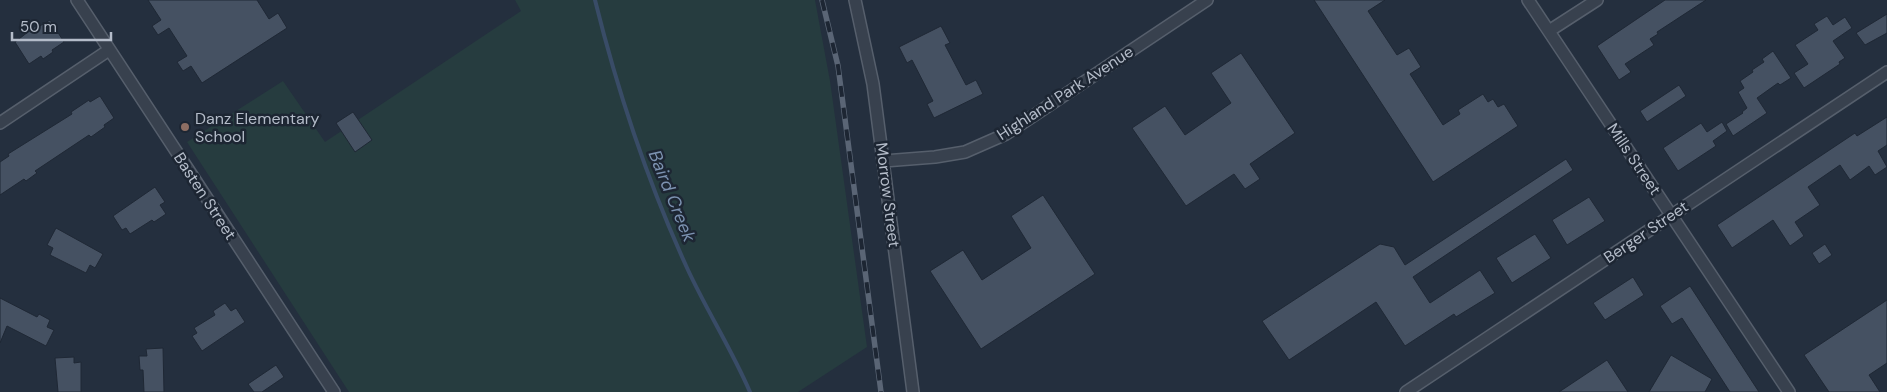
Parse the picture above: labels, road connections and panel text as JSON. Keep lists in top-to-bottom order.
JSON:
{
  "streets": {
    "street": [
      "Highland Park Avenue",
      "Mills Street",
      "Morrow Street",
      "Basten Street",
      "Berger Street"
    ]
  },
  "crossings": [
    ["Highland Park Avenue", "Morrow Street"],
    ["Mills Street", "Berger Street"]
  ],
  "water": ["Baird Creek"],
  "places": ["Danz Elementary School"],
  "scale_bar": "50 m"
}
